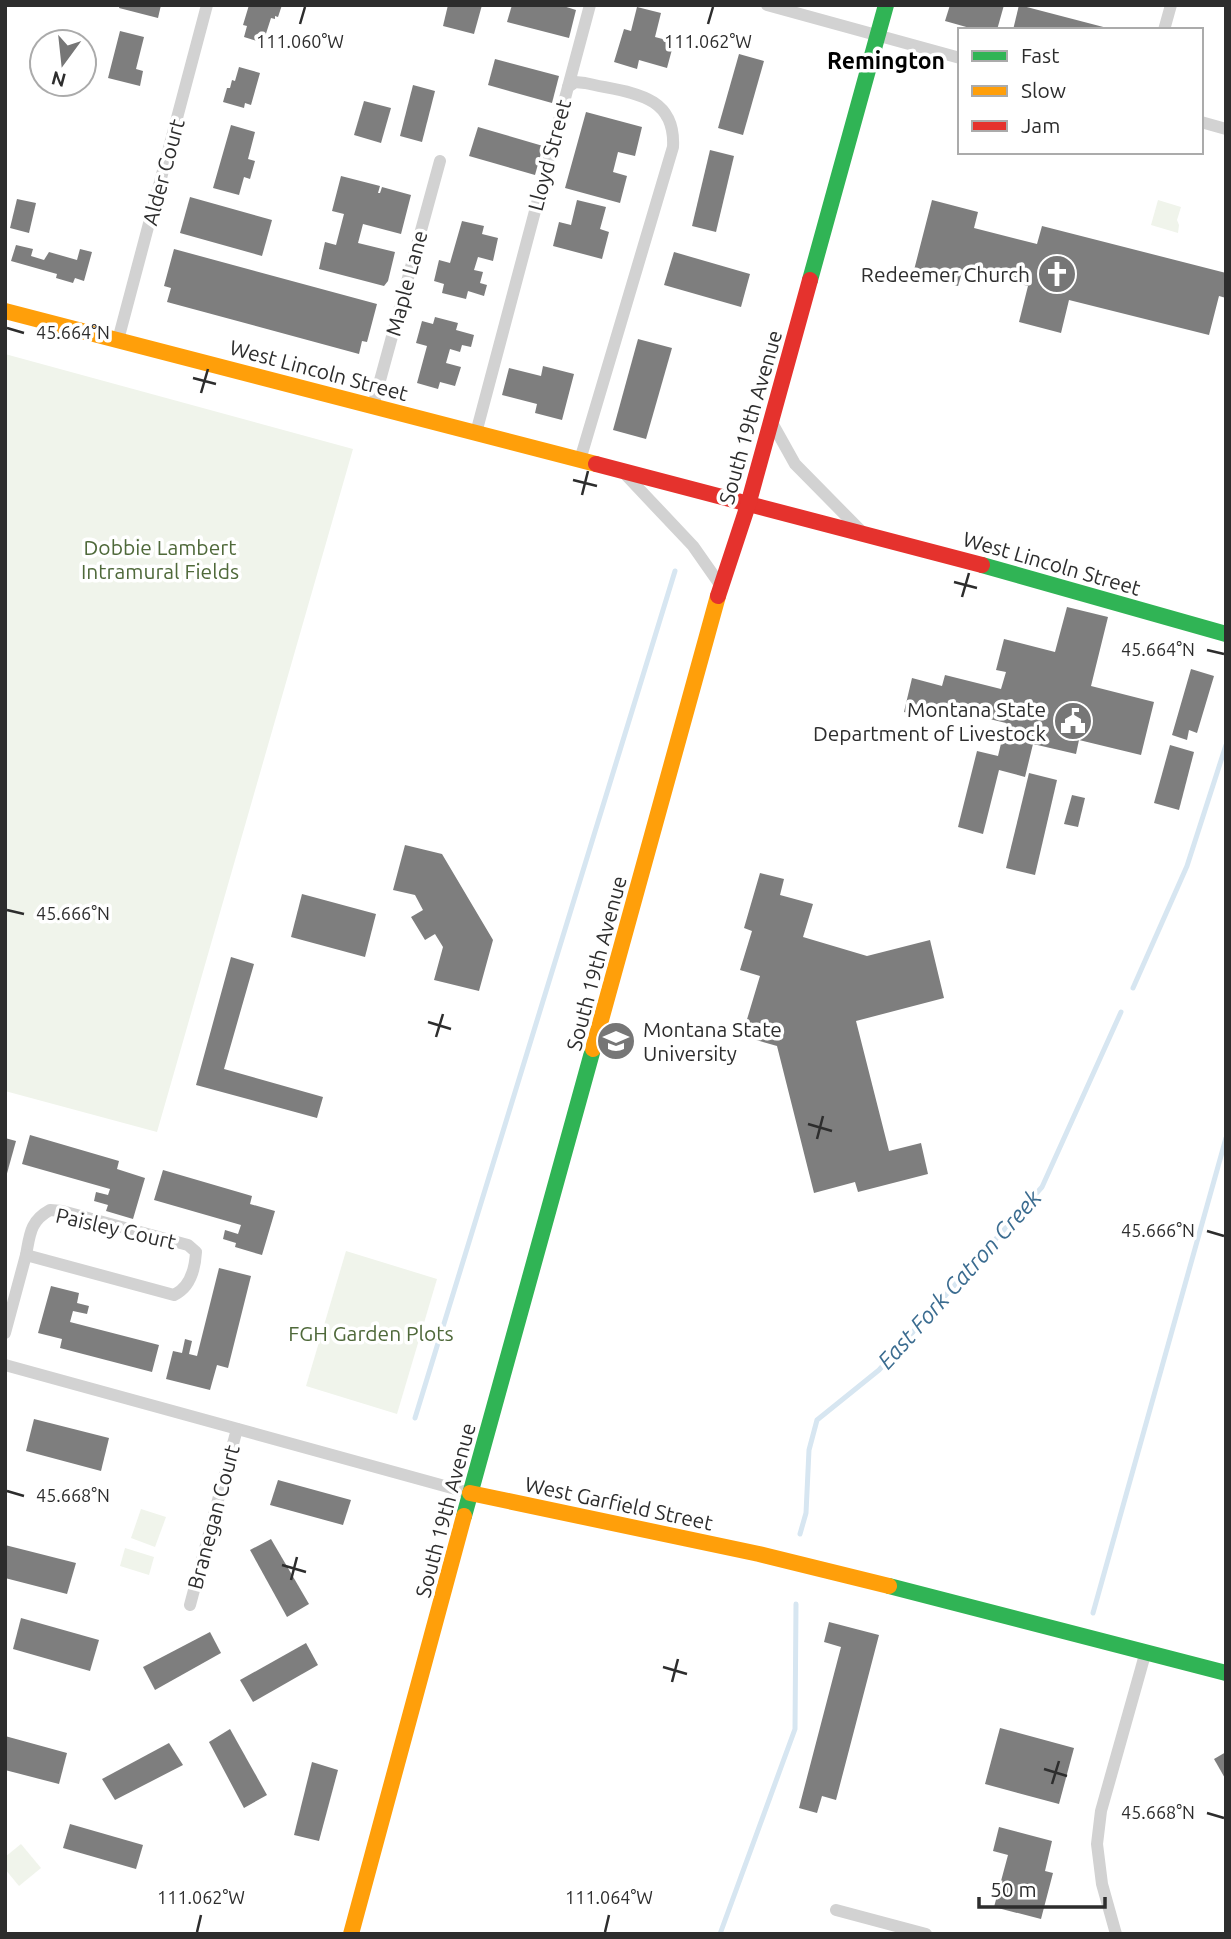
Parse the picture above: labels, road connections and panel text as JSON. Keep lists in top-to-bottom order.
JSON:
{
  "streets": {
    "street": [
      "Lloyd Street",
      "Alder Court",
      "Maple Lane",
      "West Lincoln Street",
      "South 19th Avenue",
      "Paisley Court",
      "West Garfield Street",
      "Branegan Court"
    ]
  },
  "crossings": [
    ["Lloyd Street", "West Lincoln Street"],
    ["Alder Court", "West Lincoln Street"],
    ["Maple Lane", "West Lincoln Street"],
    ["West Lincoln Street", "South 19th Avenue"],
    ["South 19th Avenue", "West Garfield Street"],
    ["West Garfield Street", "Branegan Court"]
  ],
  "districts": ["Remington"],
  "water": ["East Fork Catron Creek"],
  "parks": ["Dobbie Lambert Intramural Fields", "FGH Garden Plots"],
  "places": {
    "church": ["Redeemer Church"],
    "public building": ["Montana State Department of Livestock"],
    "school or university": ["Montana State University"]
  },
  "legend": ["Fast", "Slow", "Jam"],
  "scale_bar": "50 m",
  "north": "bottom",
  "coordinates": [
    "111.060°W",
    "111.062°W",
    "45.664°N",
    "45.666°N",
    "45.668°N",
    "111.064°W"
  ]
}
